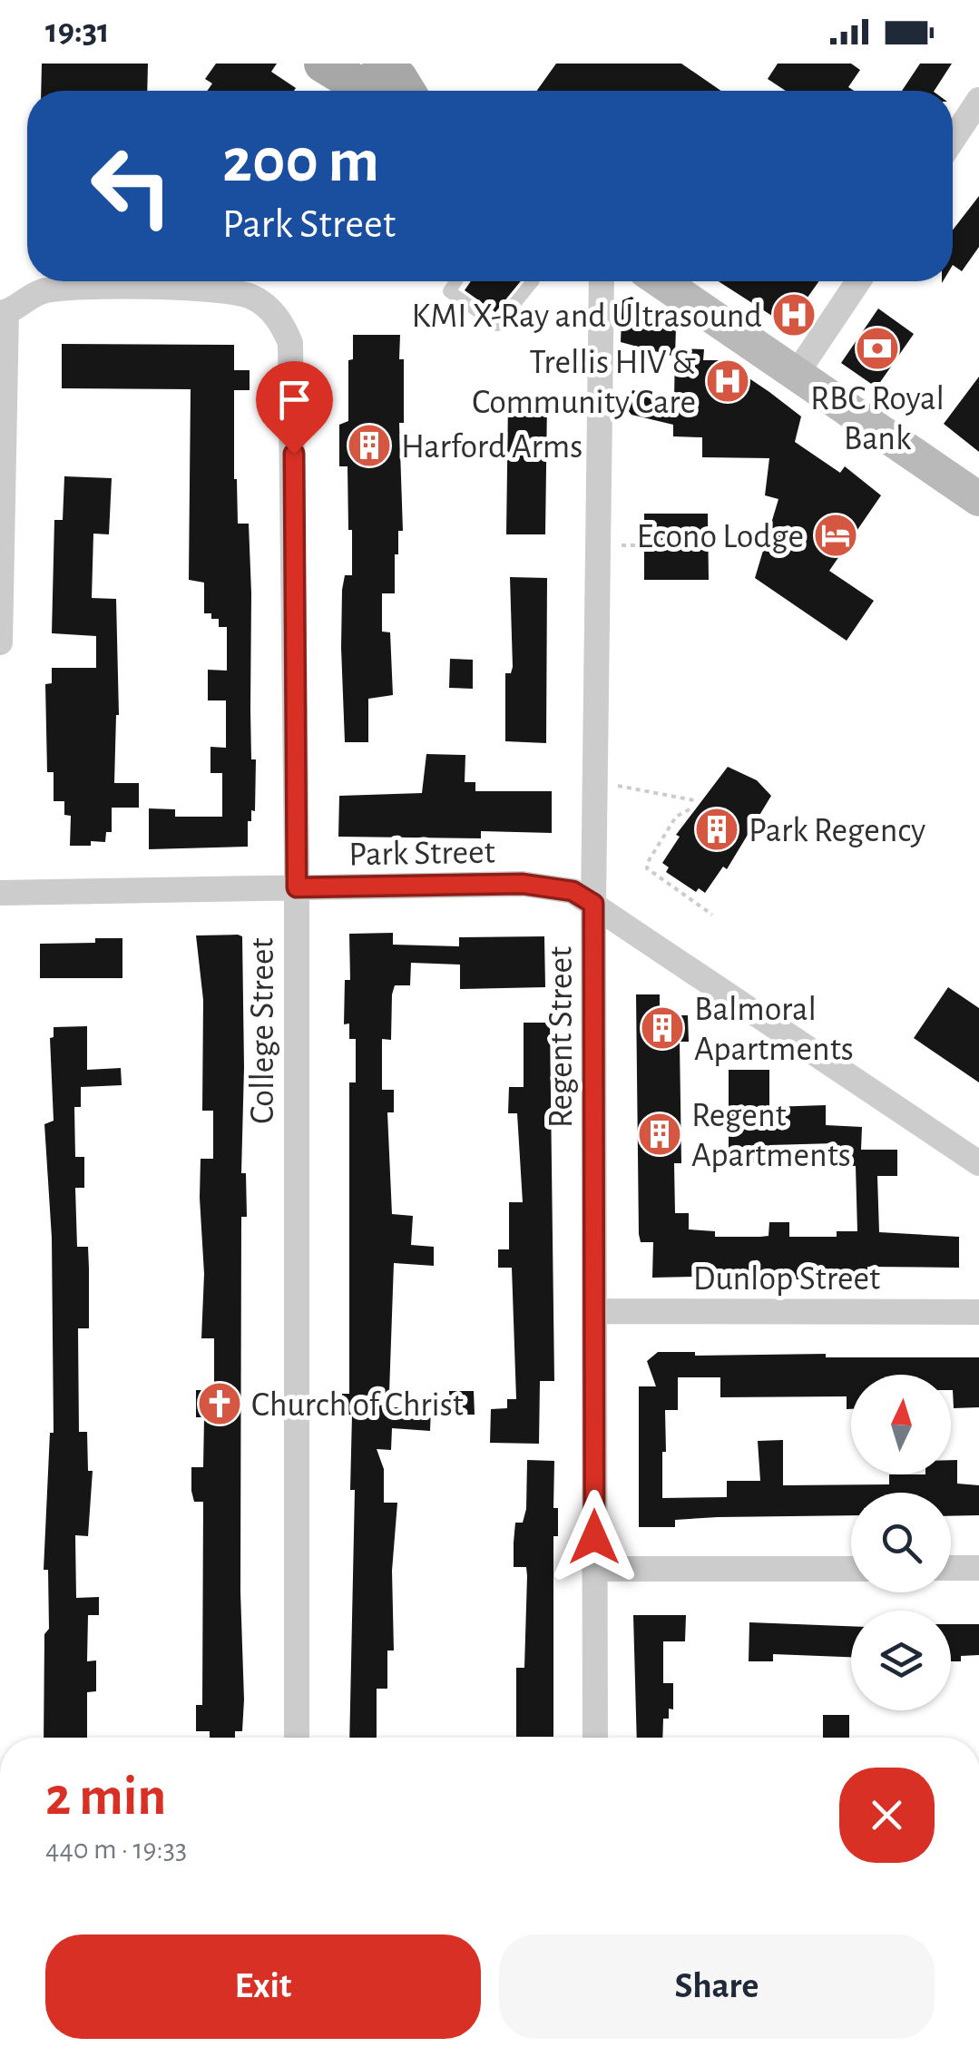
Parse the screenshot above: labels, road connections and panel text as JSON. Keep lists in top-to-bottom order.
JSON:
{
  "streets": {
    "street": [
      "Park Street",
      "College Street",
      "Regent Street",
      "Dunlop Street"
    ]
  },
  "crossings": [
    ["Park Street", "College Street"],
    ["Park Street", "Regent Street"],
    ["Regent Street", "Dunlop Street"]
  ],
  "places": {
    "hospital": ["KMI X-Ray and Ultrasound", "Trellis HIV & Community Care"],
    "bank": ["RBC Royal Bank"],
    "building": [
      "Harford Arms",
      "Park Regency",
      "Balmoral Apartments",
      "Regent Apartments"
    ],
    "hotel": ["Econo Lodge"],
    "church": ["Church of Christ"]
  },
  "north": "top",
  "page": {
    "status": "19:31",
    "turn": ["200 m", "Park Street"],
    "heading": ["2 min", "440 m · 19:33"],
    "buttons": ["Exit", "Share"]
  }
}
